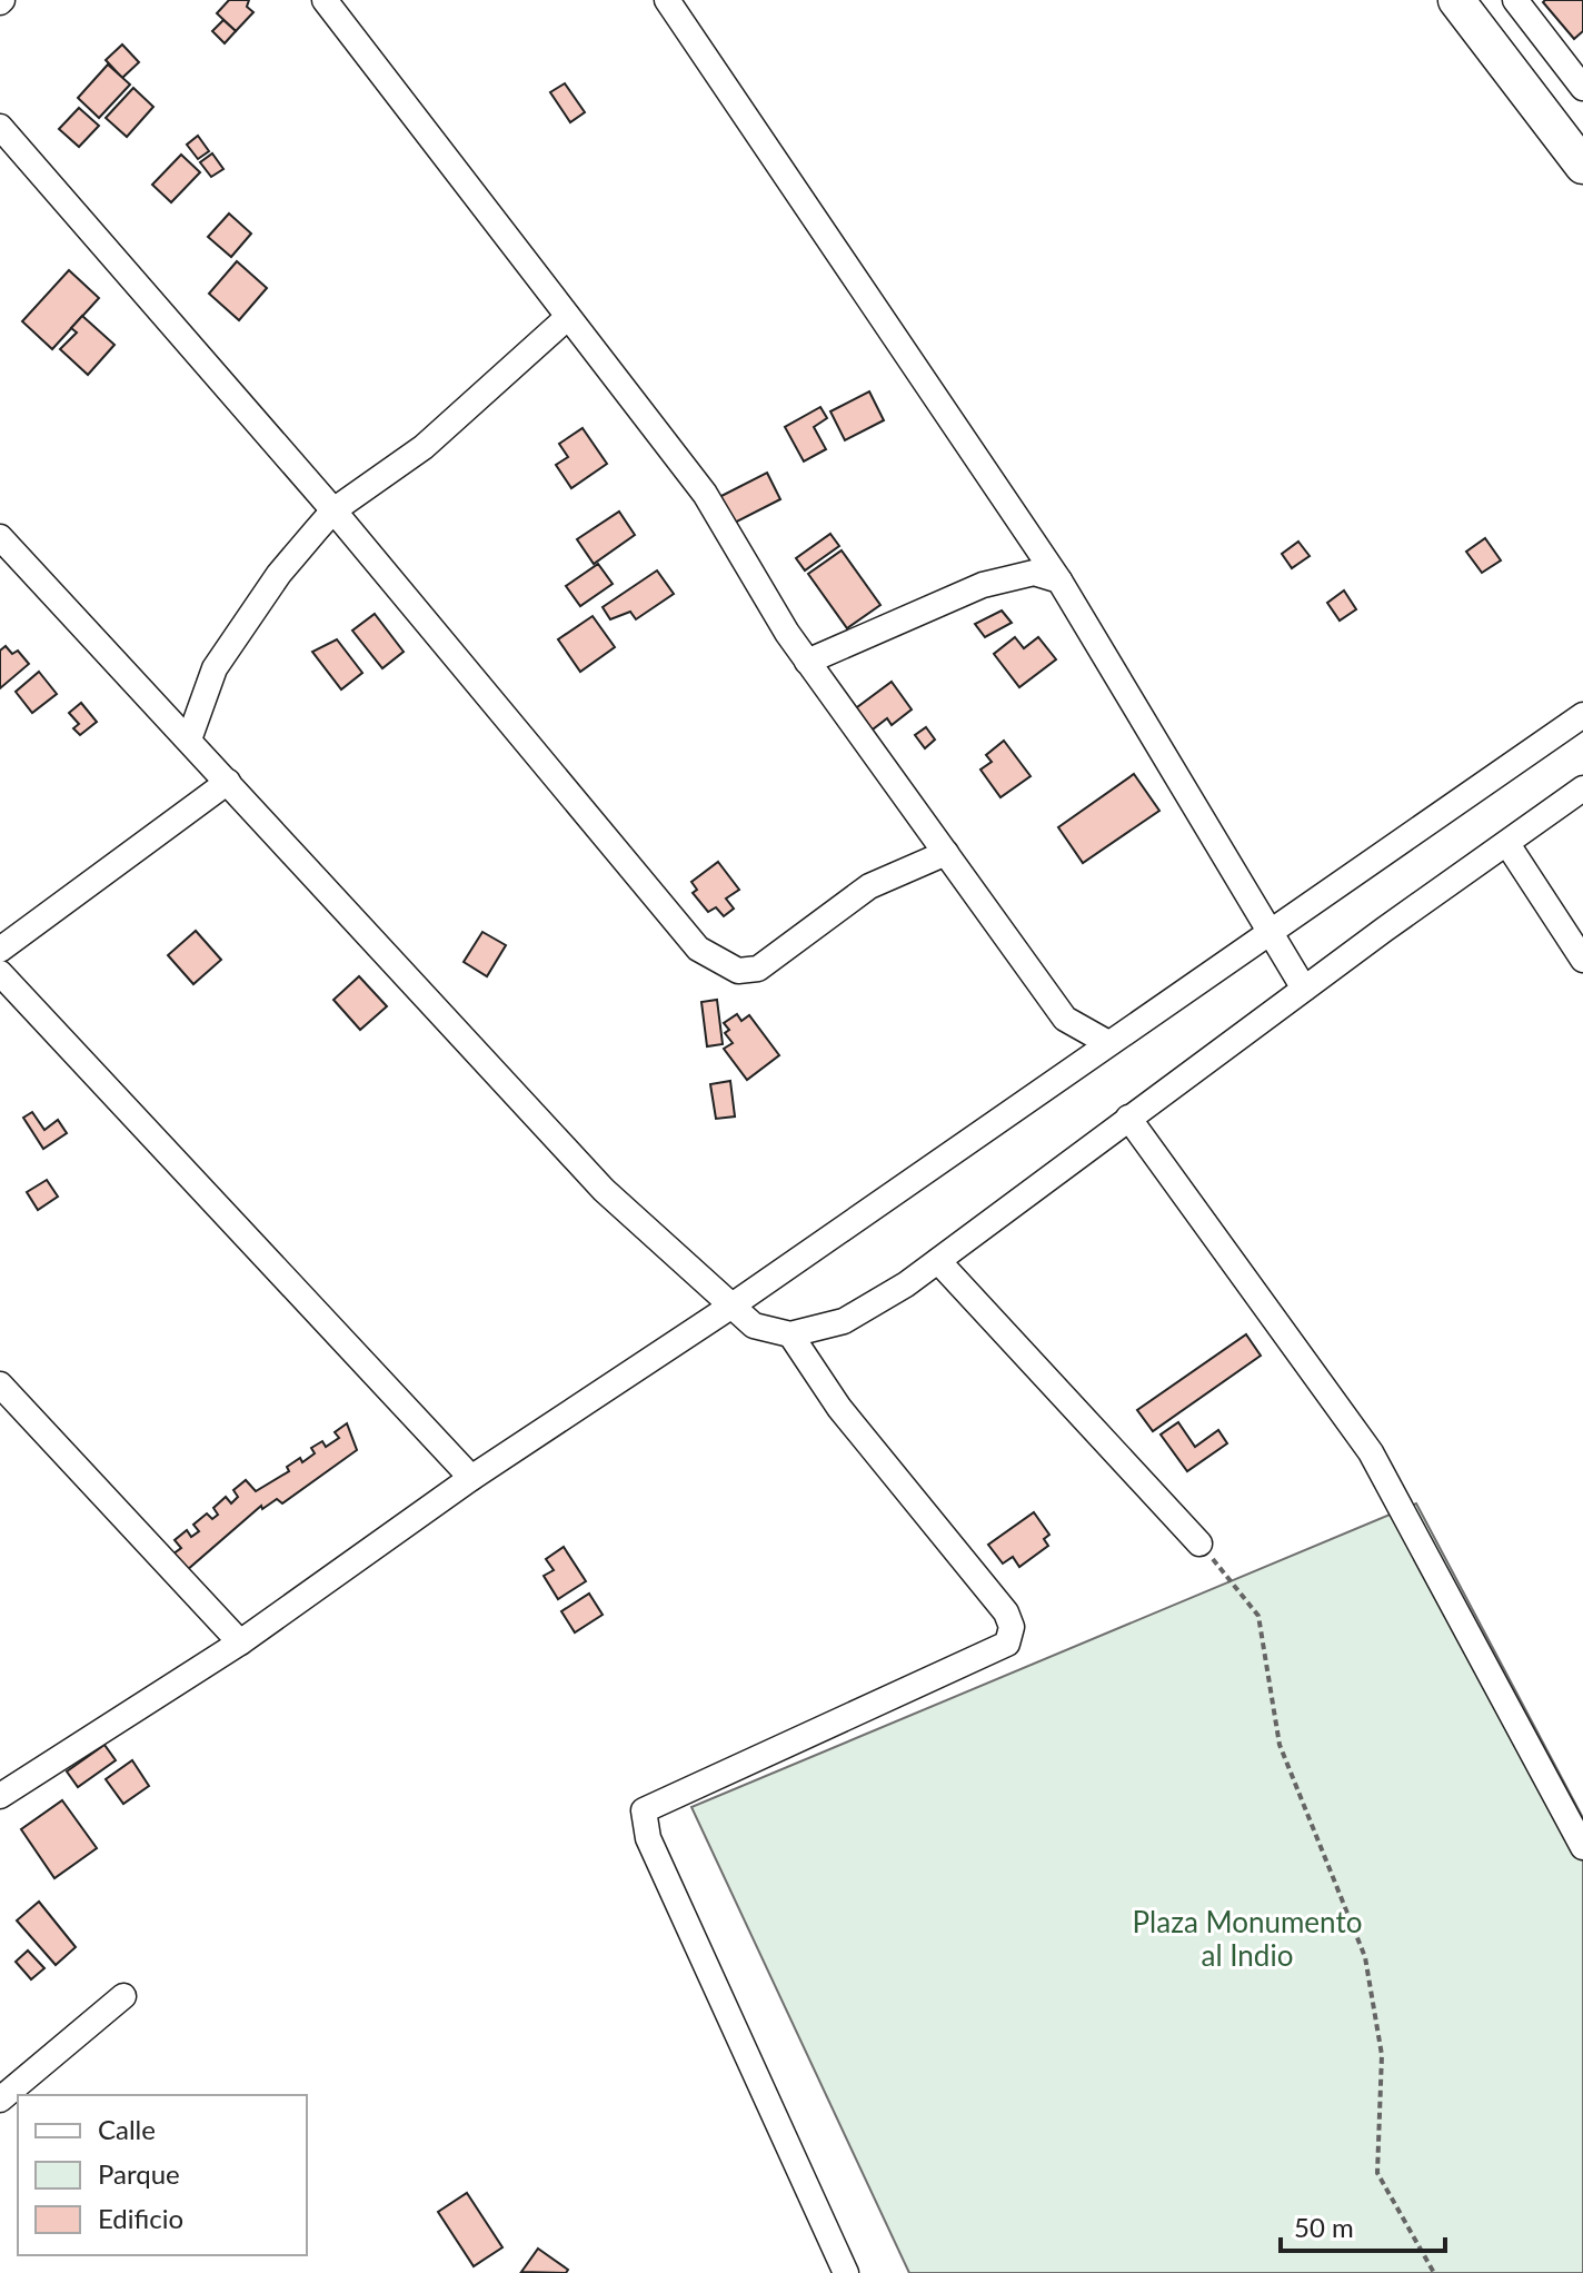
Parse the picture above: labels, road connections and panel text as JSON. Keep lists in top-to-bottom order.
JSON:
{
  "parks": ["Plaza Monumento al Indio"],
  "legend": ["Calle", "Parque", "Edificio"],
  "scale_bar": "50 m"
}
